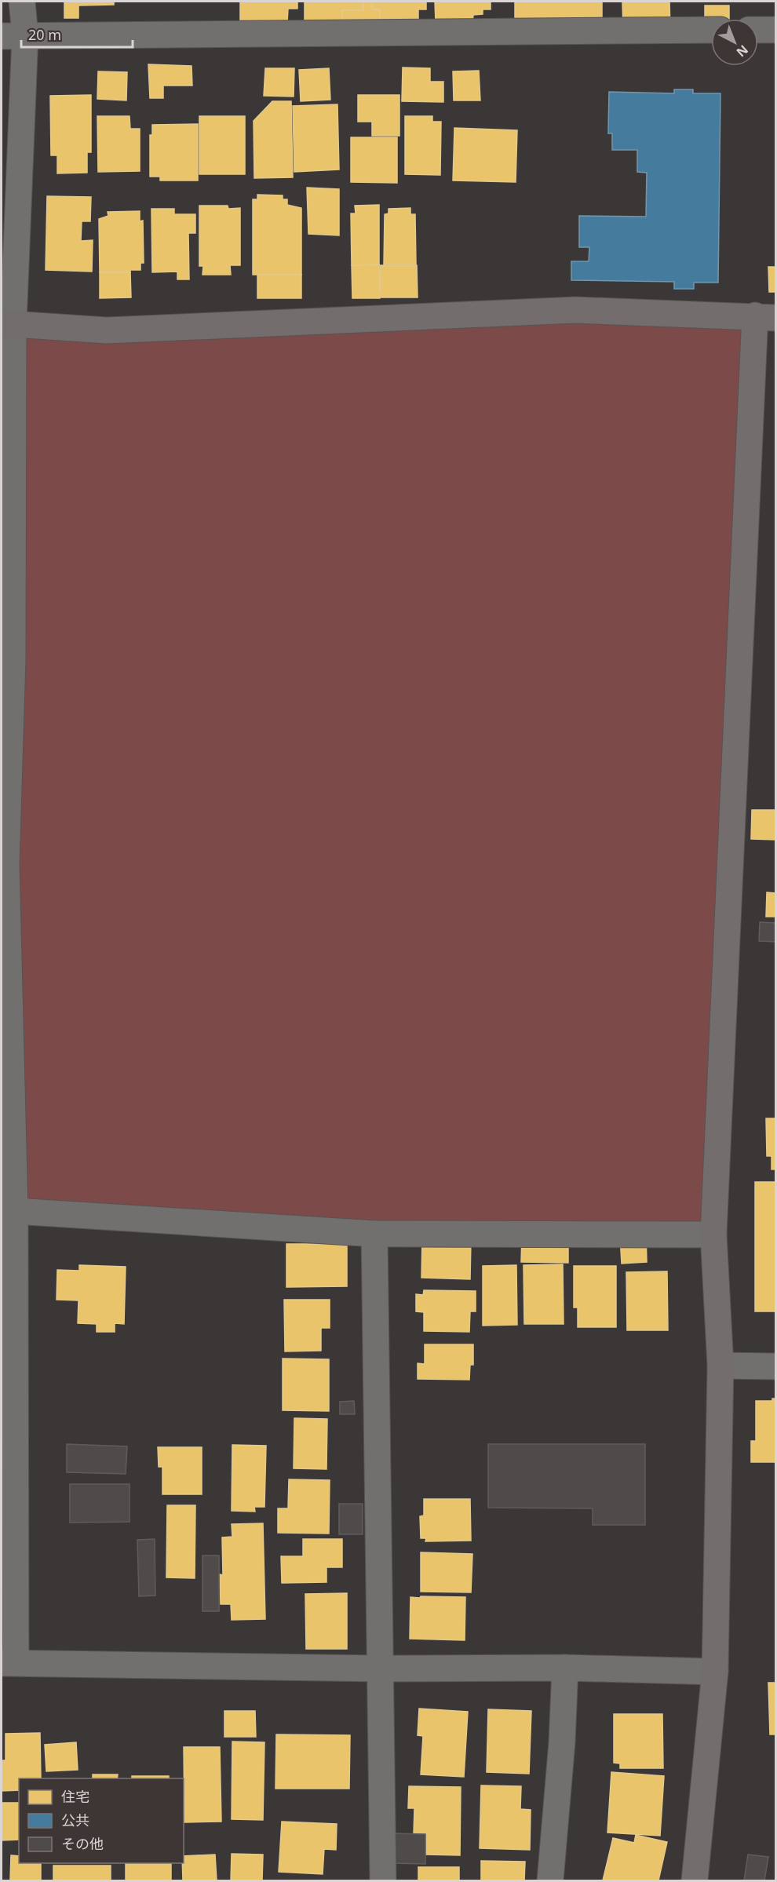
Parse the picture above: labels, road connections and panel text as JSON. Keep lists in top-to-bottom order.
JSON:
{
  "legend": ["住宅", "公共", "その他"],
  "scale_bar": "20 m",
  "north": "bottom right"
}
